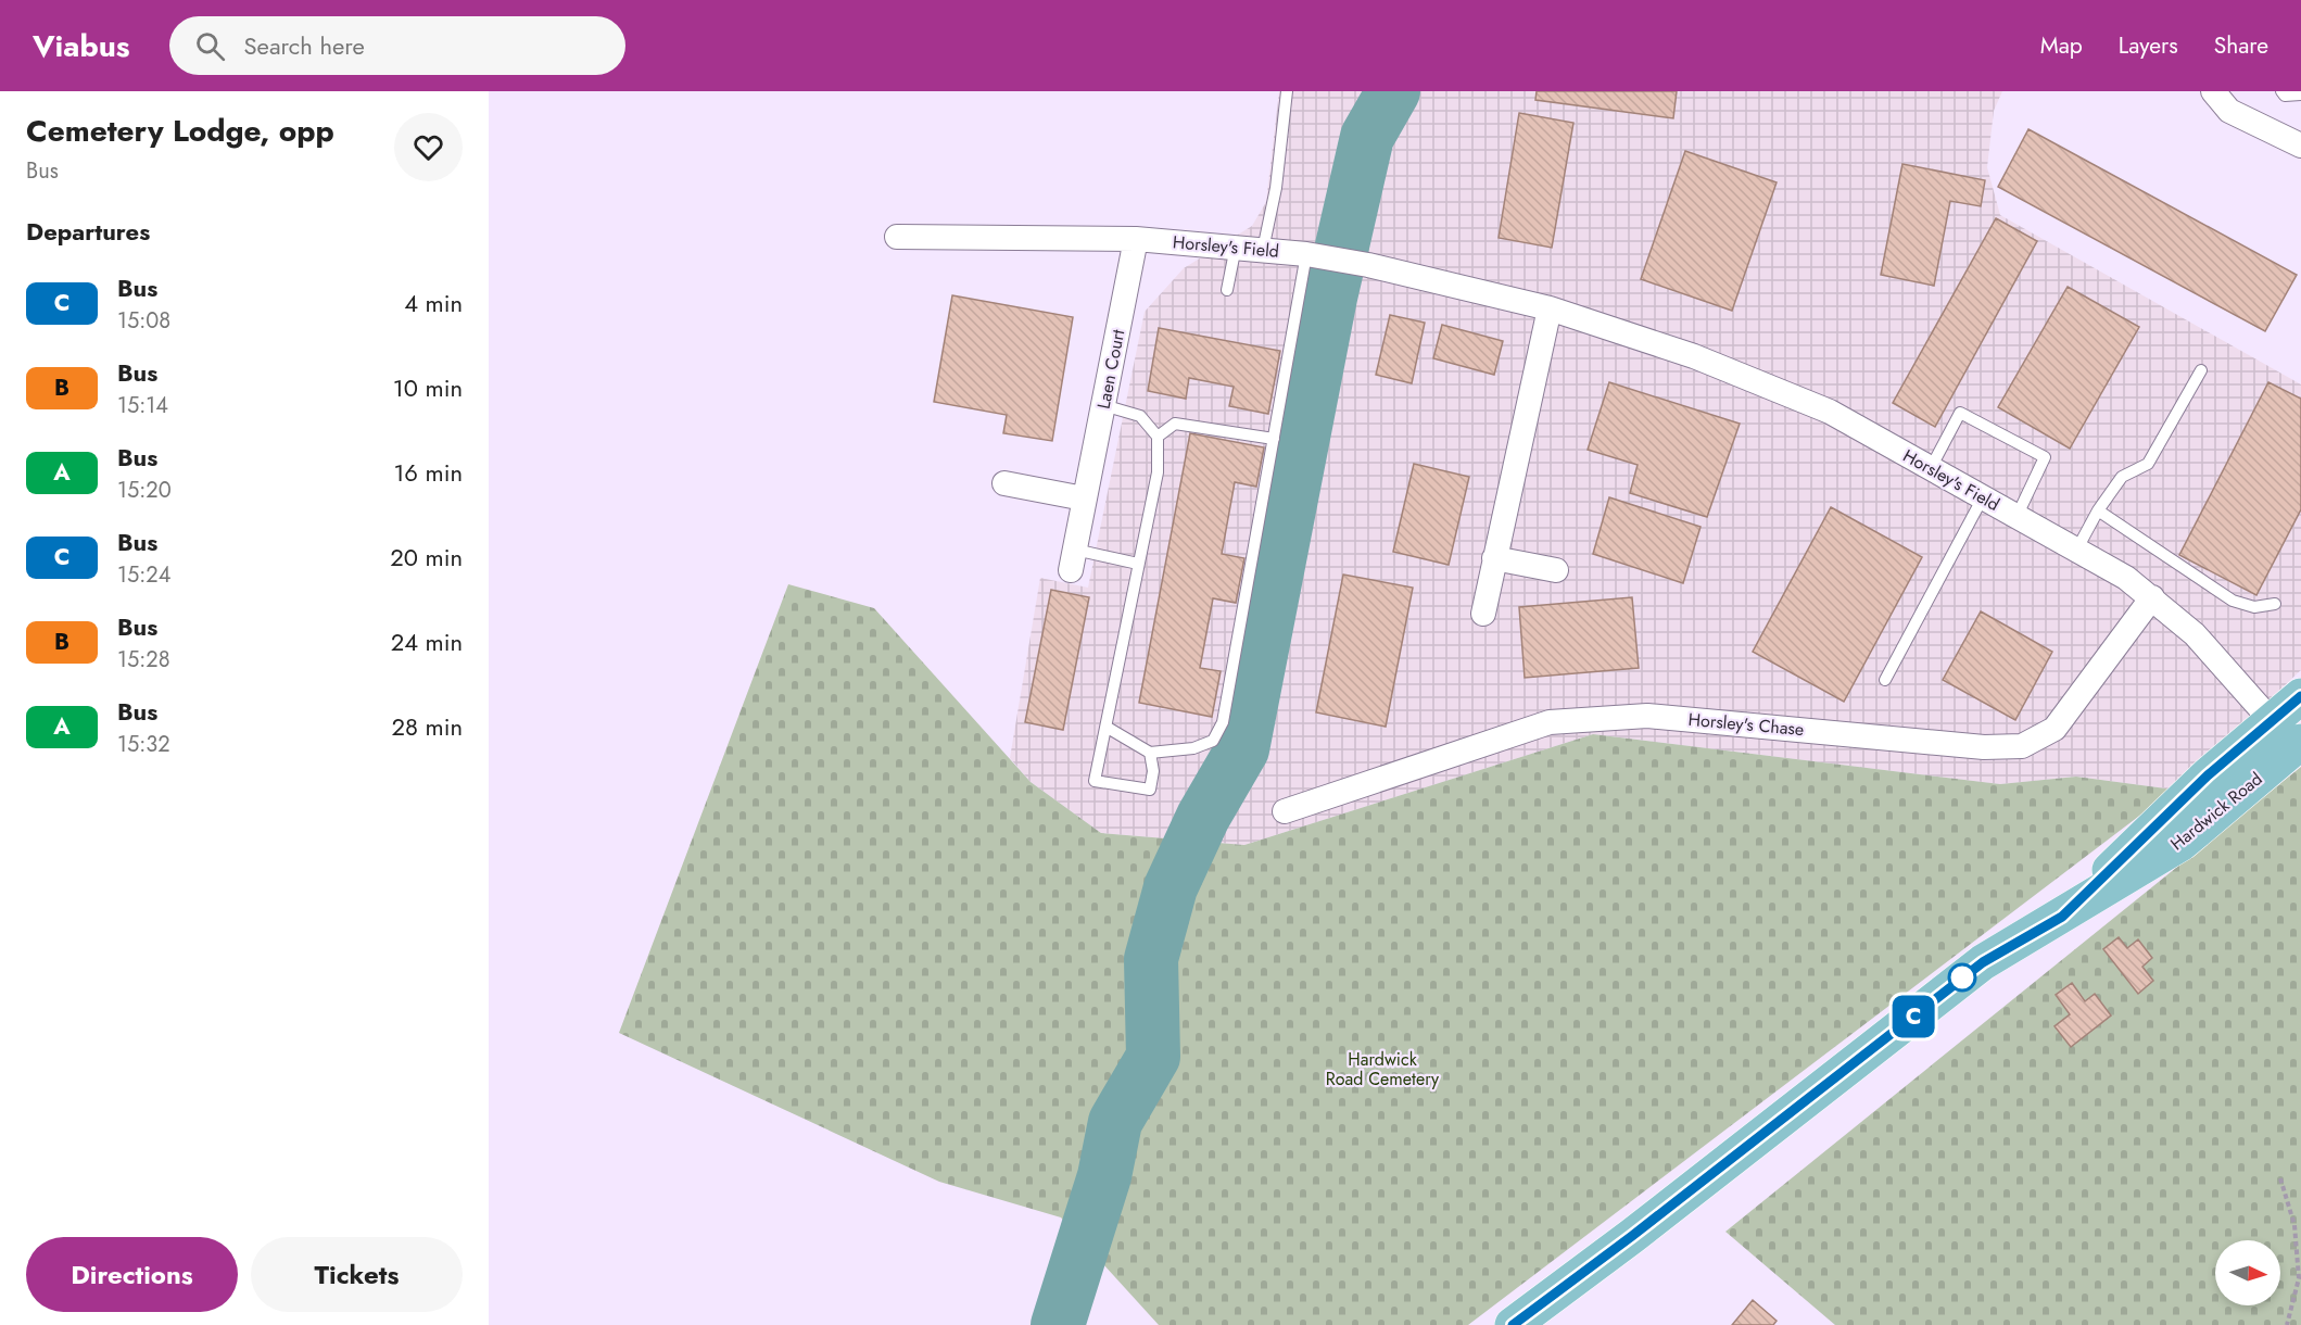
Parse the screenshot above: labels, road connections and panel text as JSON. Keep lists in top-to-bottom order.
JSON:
{
  "streets": {
    "main road": ["Hardwick Road"],
    "street": ["Horsley's Field", "Laen Court", "Horsley's Chase"]
  },
  "crossings": [
    ["Horsley's Field", "Laen Court"],
    ["Horsley's Field", "Horsley's Chase"],
    ["Horsley's Field", "Hardwick Road"]
  ],
  "parks": ["Hardwick Road Cemetery"],
  "lines": ["bus line C"],
  "north": "right",
  "page": {
    "header": "Viabus",
    "search": "Search here",
    "nav": ["Map", "Layers", "Share"],
    "heading": [
      ["Cemetery Lodge, opp", "Bus"],
      "Departures"
    ],
    "on_map": "C",
    "list": [
      {
        "mark": "C",
        "name": "Bus",
        "note": "15:08",
        "value": "4 min"
      },
      {
        "mark": "B",
        "name": "Bus",
        "note": "15:14",
        "value": "10 min"
      },
      {
        "mark": "A",
        "name": "Bus",
        "note": "15:20",
        "value": "16 min"
      },
      {
        "mark": "C",
        "name": "Bus",
        "note": "15:24",
        "value": "20 min"
      },
      {
        "mark": "B",
        "name": "Bus",
        "note": "15:28",
        "value": "24 min"
      },
      {
        "mark": "A",
        "name": "Bus",
        "note": "15:32",
        "value": "28 min"
      }
    ],
    "buttons": ["Directions", "Tickets"]
  }
}
